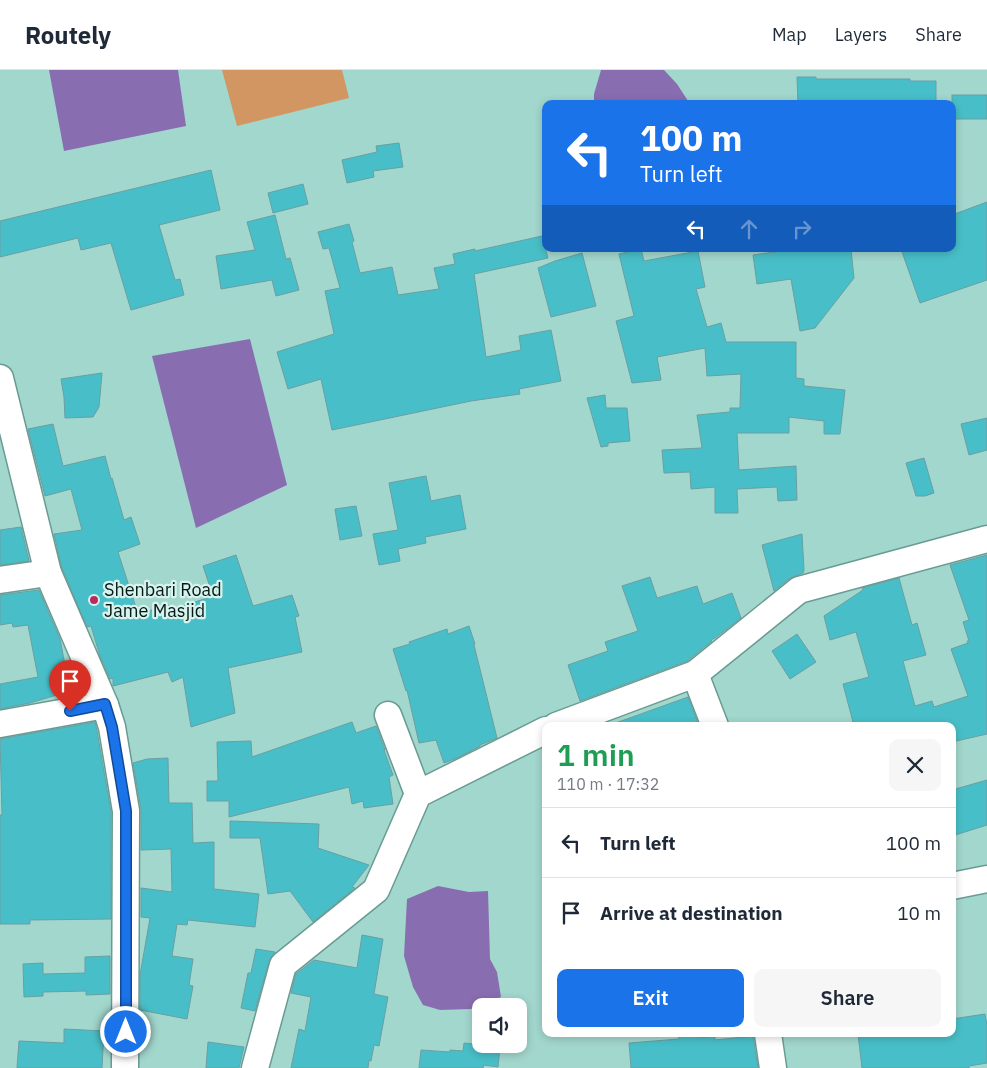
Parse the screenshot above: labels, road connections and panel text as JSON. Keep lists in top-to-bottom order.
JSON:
{
  "places": ["Shenbari Road Jame Masjid"],
  "page": {
    "header": "Routely",
    "nav": ["Map", "Layers", "Share"],
    "turn": ["100 m", "Turn left"],
    "heading": ["1 min", "110 m · 17:32"],
    "list": [
      {
        "name": "Turn left",
        "value": "100 m"
      },
      {
        "name": "Arrive at destination",
        "value": "10 m"
      }
    ],
    "buttons": ["Exit", "Share"]
  }
}
